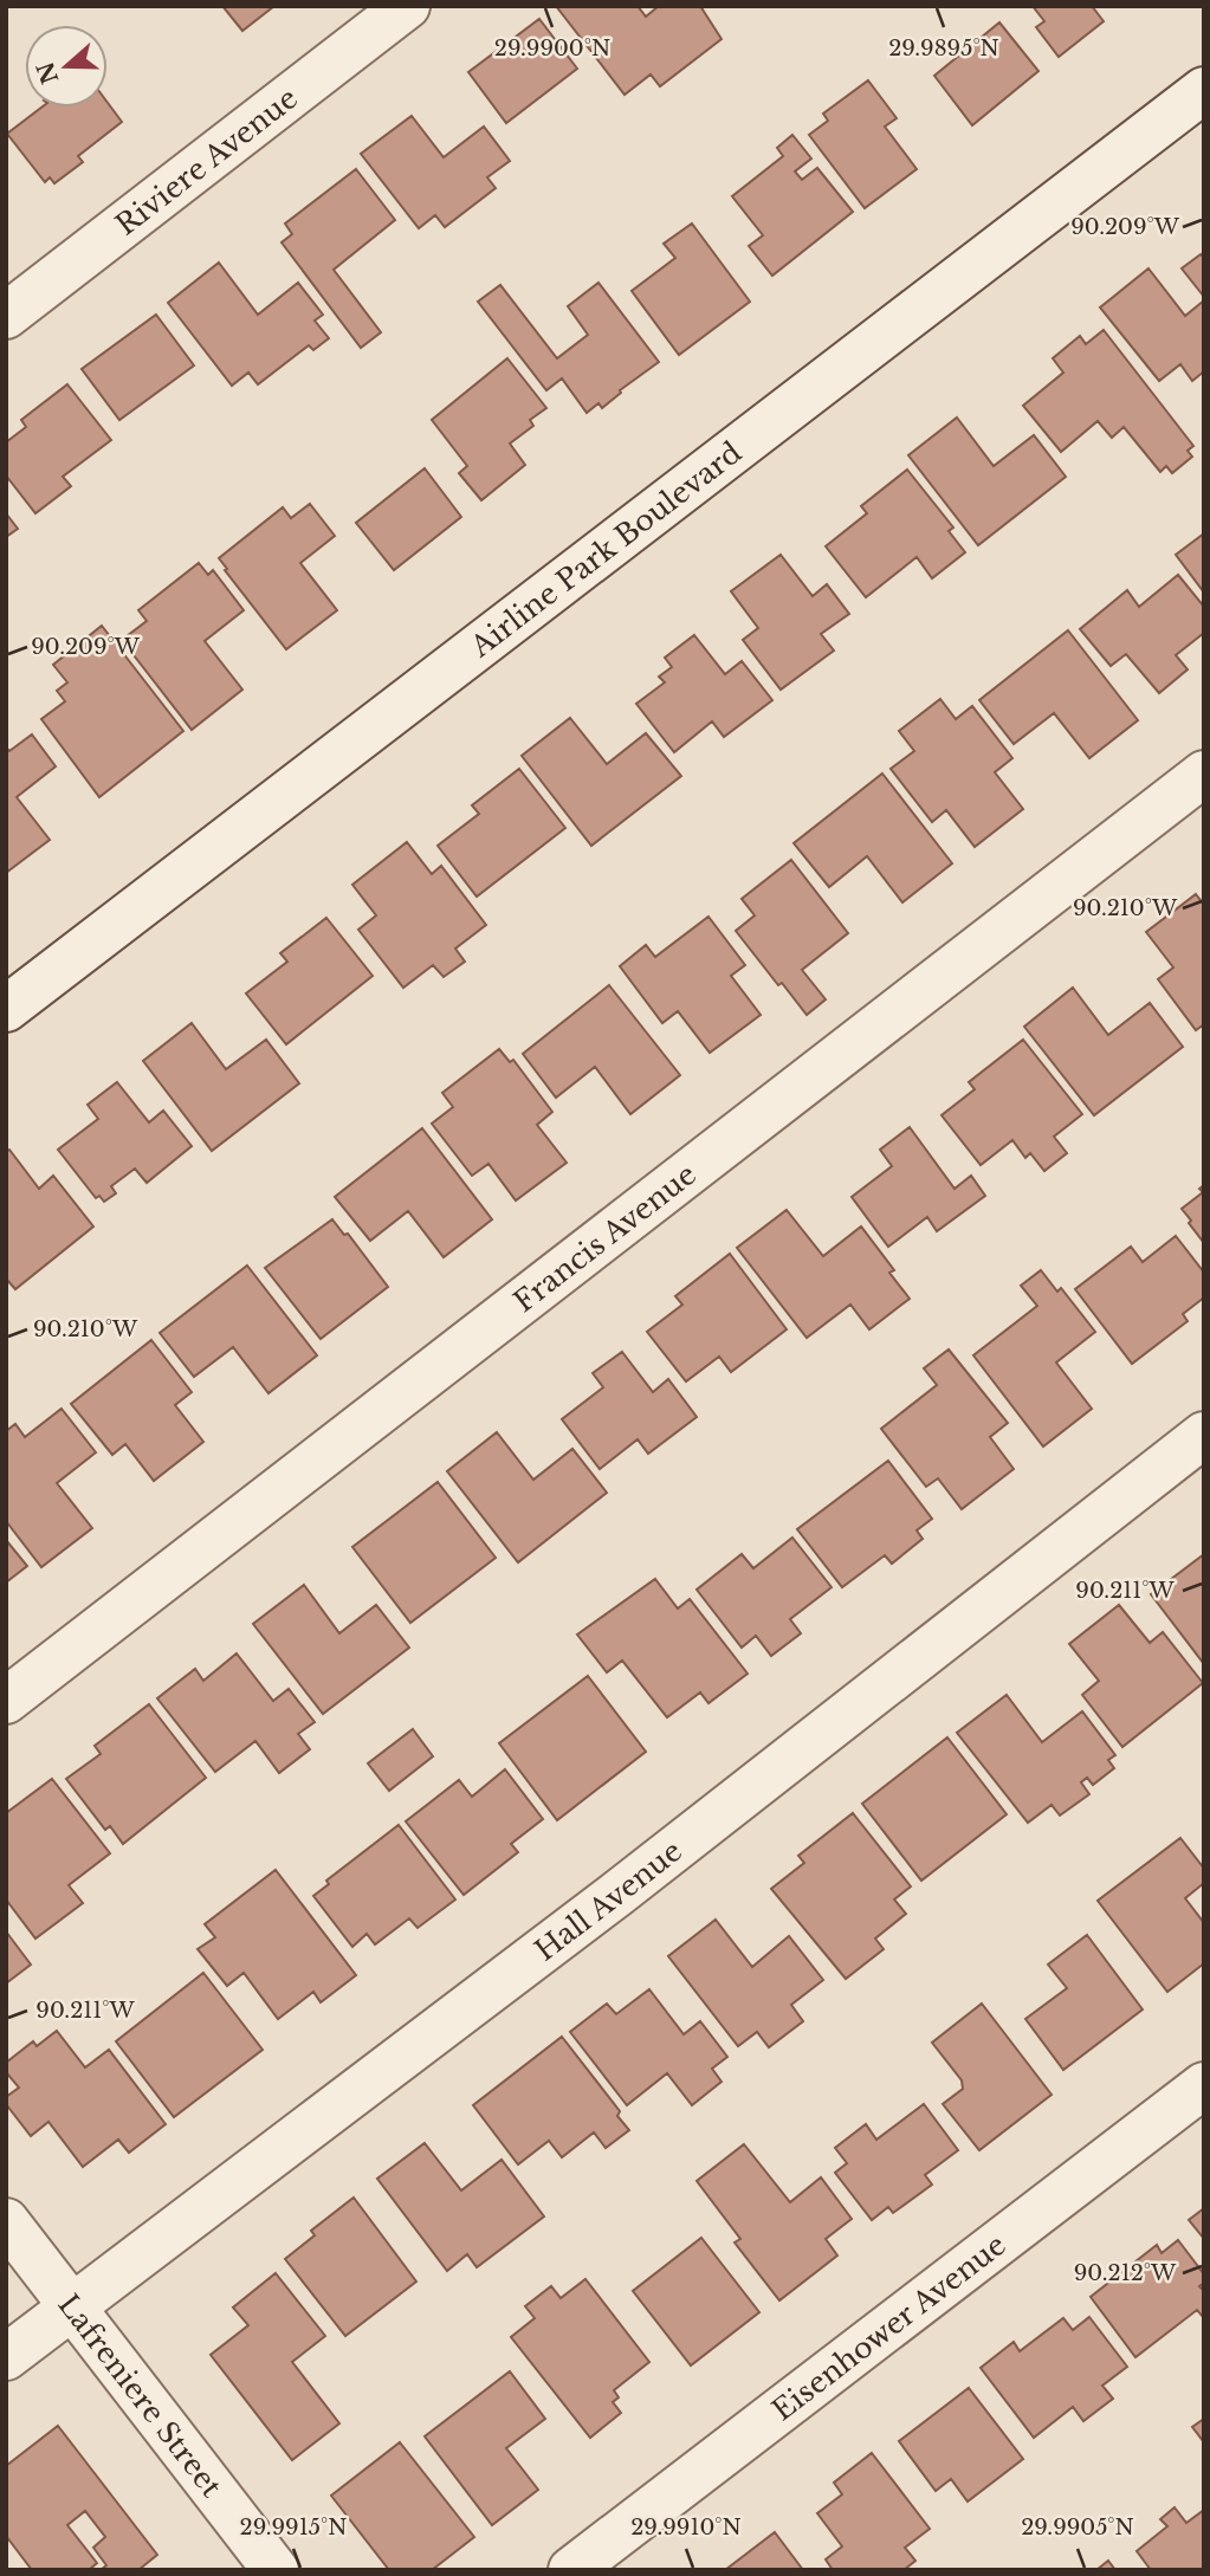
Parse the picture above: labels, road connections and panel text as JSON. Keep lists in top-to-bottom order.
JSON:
{
  "streets": {
    "street": [
      "Riviere Avenue",
      "Airline Park Boulevard",
      "Francis Avenue",
      "Hall Avenue",
      "Eisenhower Avenue",
      "Lafreniere Street"
    ]
  },
  "crossings": [
    ["Hall Avenue", "Lafreniere Street"]
  ],
  "north": "left",
  "coordinates": [
    "29.9900°N",
    "29.9895°N",
    "90.209°W",
    "90.210°W",
    "90.211°W",
    "90.212°W",
    "29.9915°N",
    "29.9910°N",
    "29.9905°N"
  ]
}
